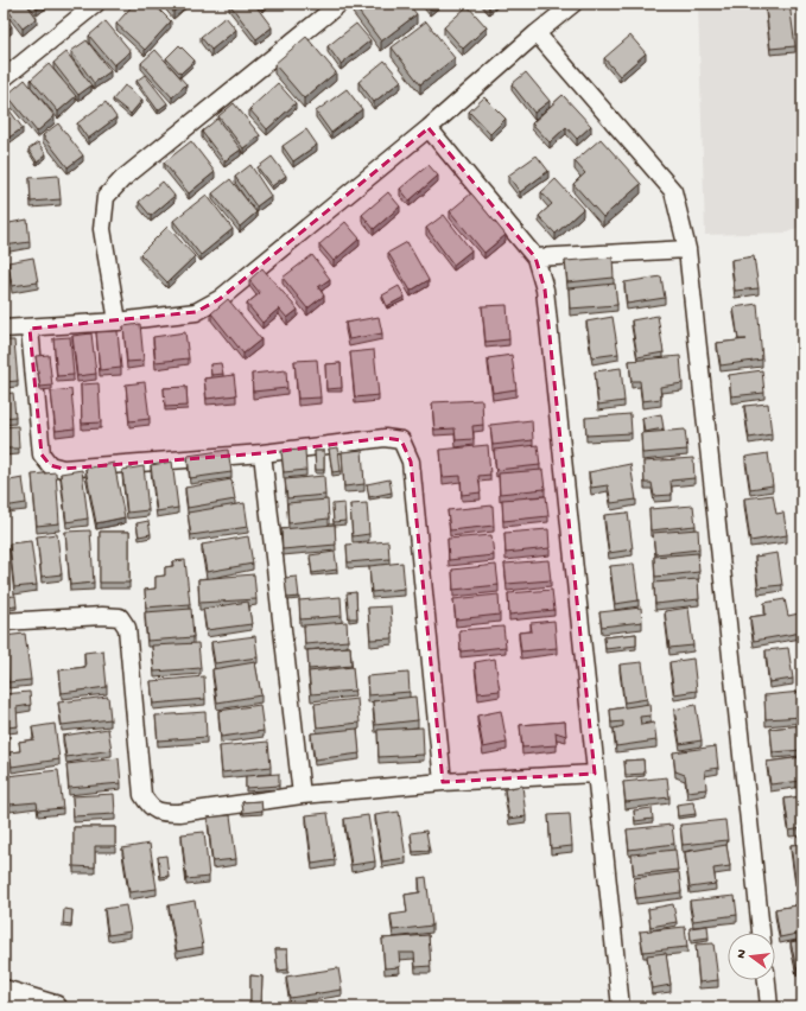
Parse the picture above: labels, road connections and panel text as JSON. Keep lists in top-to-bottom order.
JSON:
{
  "north": "left"
}
